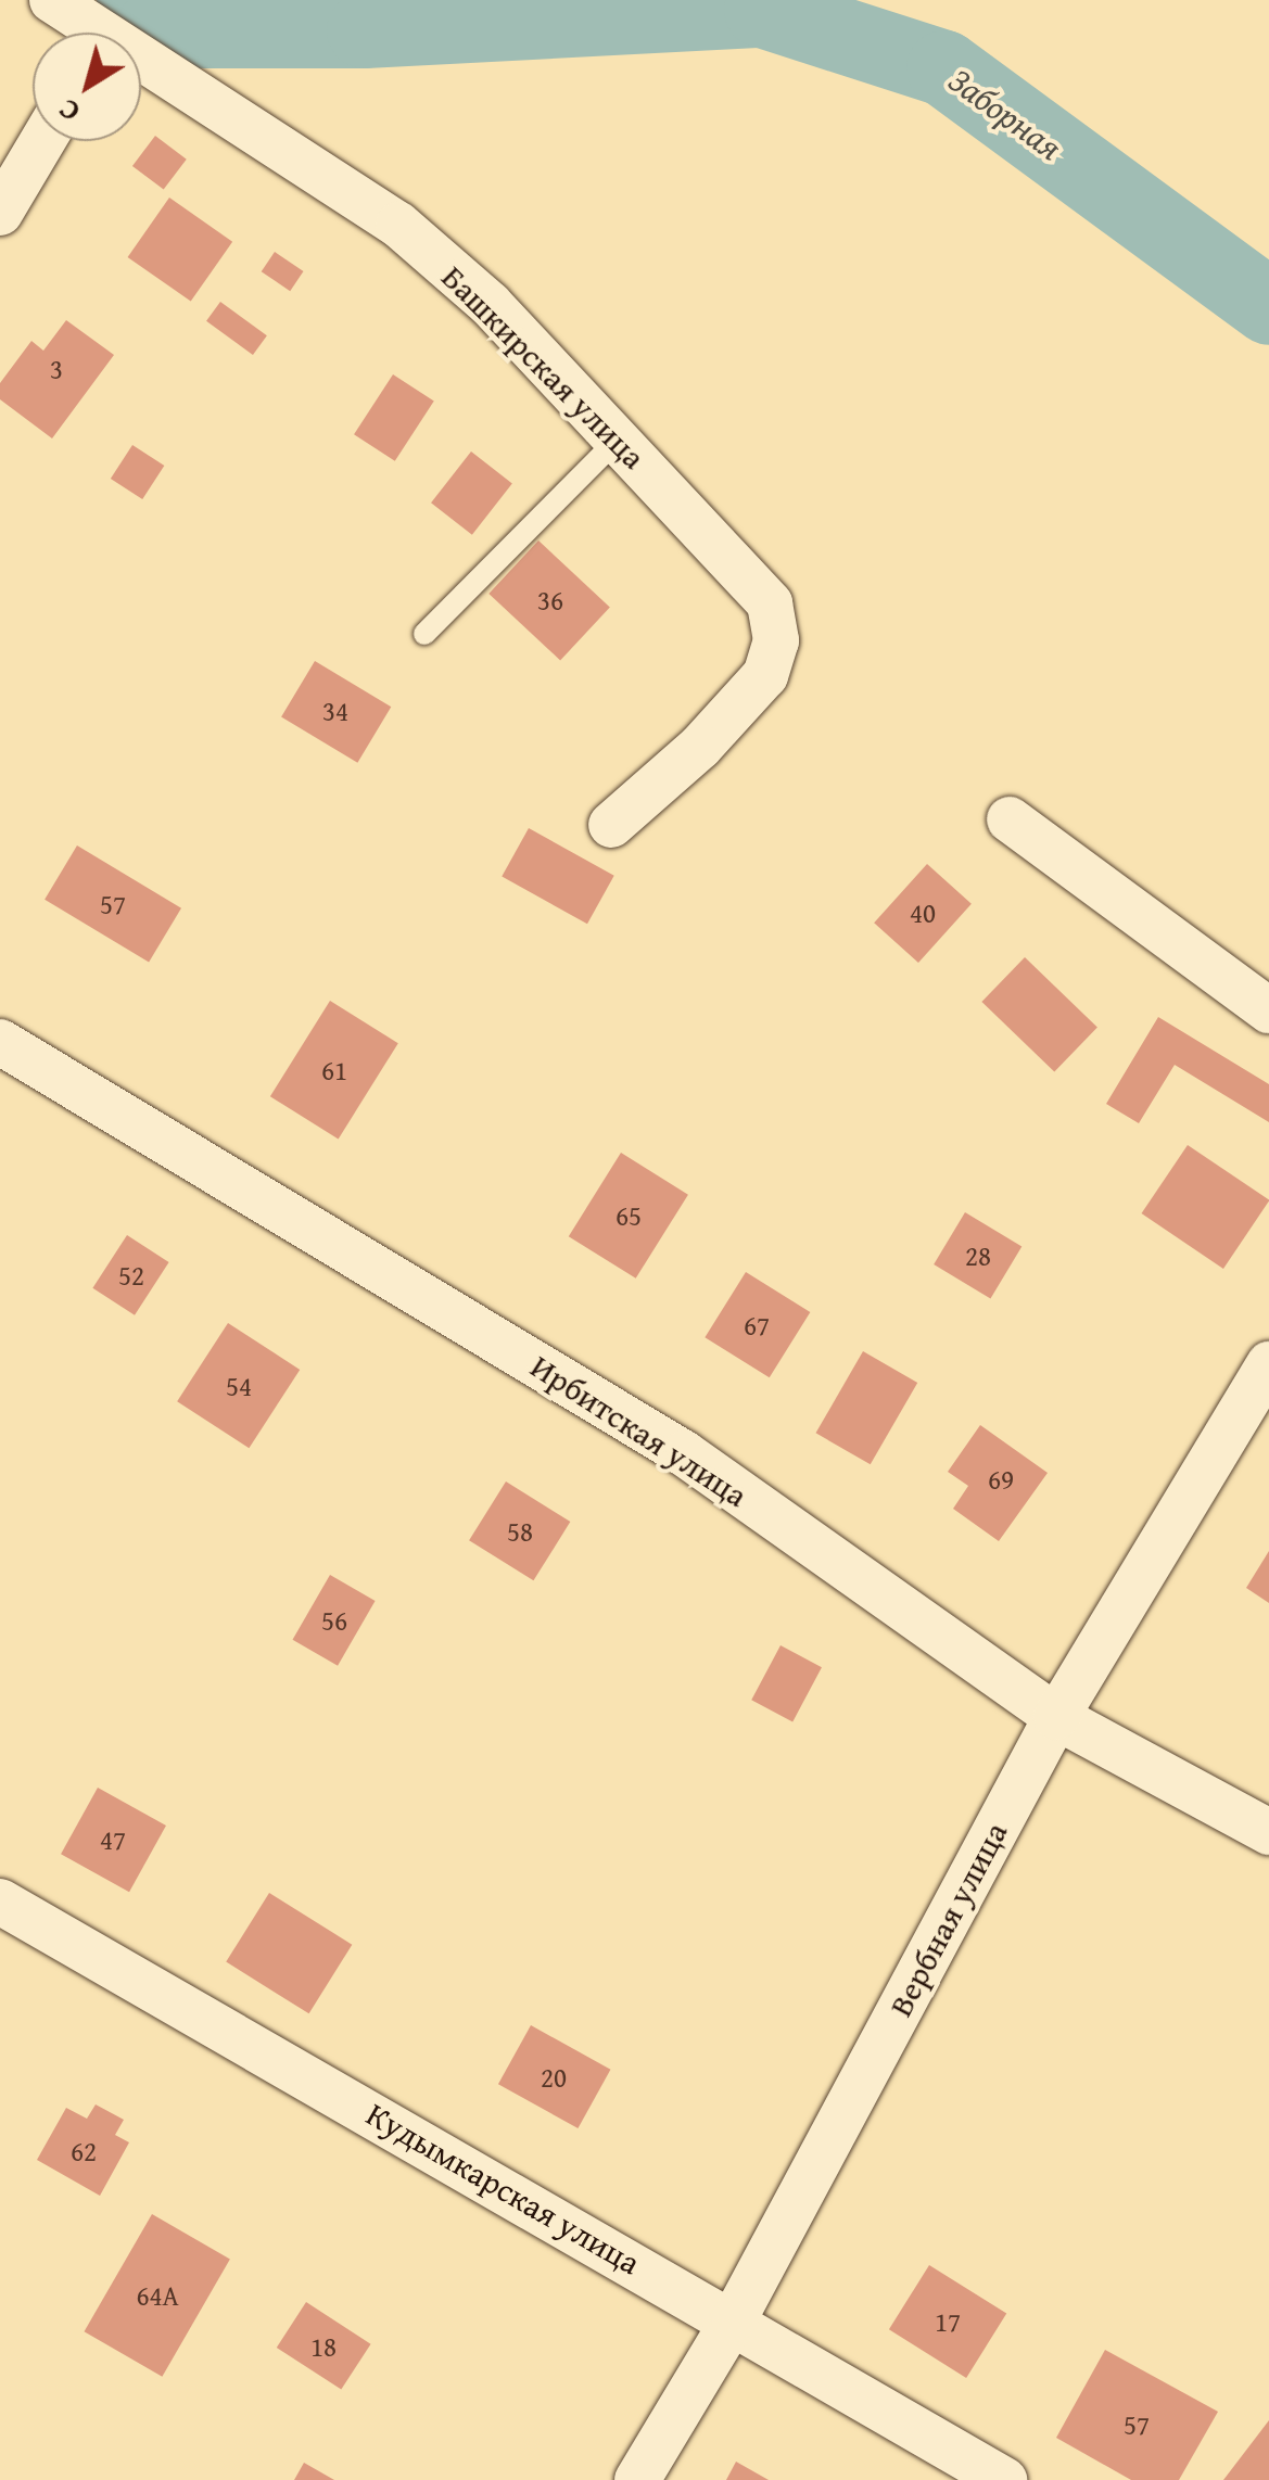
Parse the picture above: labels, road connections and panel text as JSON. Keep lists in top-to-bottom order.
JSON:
{
  "streets": {
    "street": [
      "Башкирская улица",
      "Ирбитская улица",
      "Вербная улица",
      "Кудымкарская улица"
    ]
  },
  "crossings": [
    ["Ирбитская улица", "Вербная улица"],
    ["Вербная улица", "Кудымкарская улица"]
  ],
  "water": ["Заборная"],
  "house_numbers": [
    "3",
    "36",
    "34",
    "57",
    "40",
    "61",
    "65",
    "28",
    "52",
    "67",
    "54",
    "69",
    "58",
    "56",
    "47",
    "20",
    "62",
    "64А",
    "17",
    "18",
    "57"
  ],
  "north": "bottom left"
}
